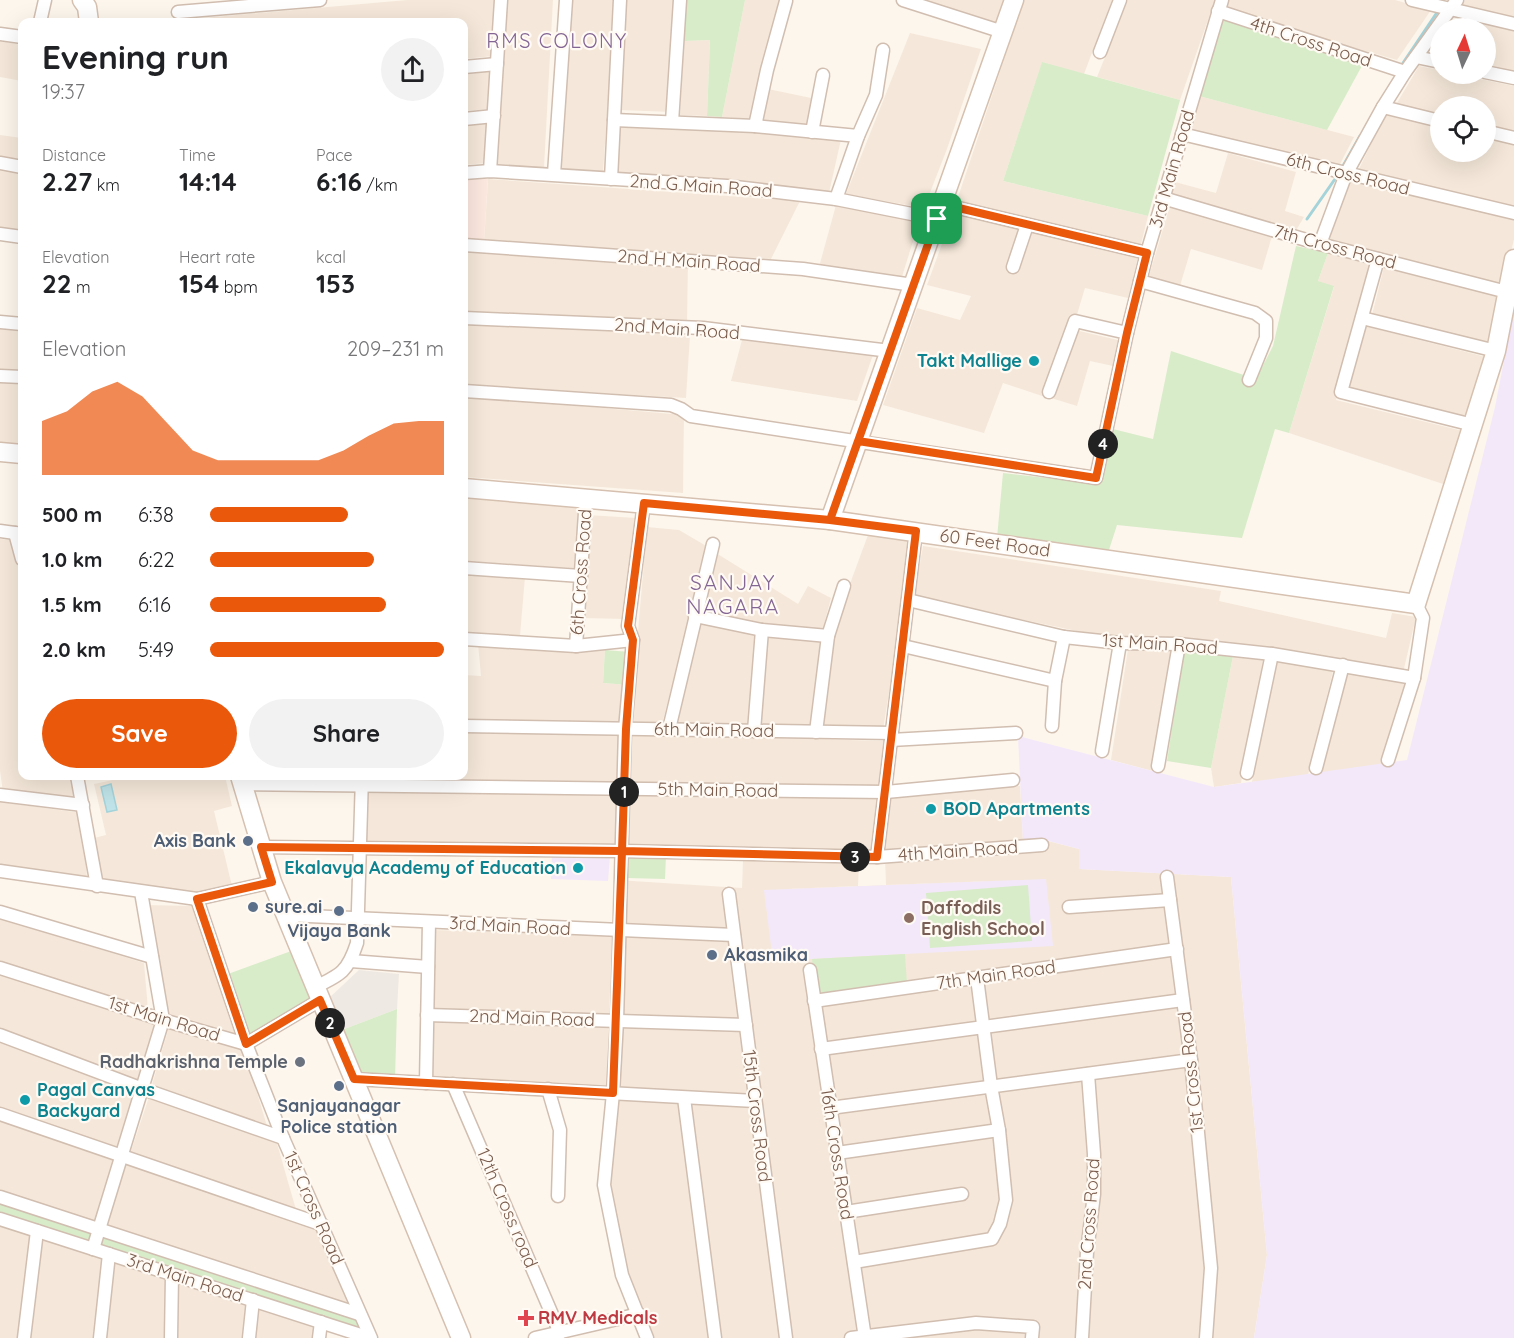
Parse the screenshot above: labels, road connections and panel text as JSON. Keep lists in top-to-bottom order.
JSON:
{
  "streets": {
    "street": [
      "4th Cross Road",
      "3rd Main Road",
      "6th Cross Road",
      "2nd G Main Road",
      "7th Cross Road",
      "2nd H Main Road",
      "2nd Main Road",
      "60 Feet Road",
      "1st Main Road",
      "6th Main Road",
      "5th Main Road",
      "4th Main Road",
      "7th Main Road",
      "1st Cross Road",
      "15th Cross Road",
      "16th Cross Road",
      "12th Cross road",
      "2nd Cross Road"
    ]
  },
  "crossings": [
    ["4th Cross Road", "3rd Main Road"],
    ["3rd Main Road", "6th Cross Road"],
    ["3rd Main Road", "2nd G Main Road"],
    ["3rd Main Road", "7th Cross Road"],
    ["3rd Main Road", "1st Cross Road"],
    ["3rd Main Road", "15th Cross Road"],
    ["6th Cross Road", "60 Feet Road"],
    ["2nd Main Road", "15th Cross Road"],
    ["1st Main Road", "1st Cross Road"],
    ["7th Main Road", "1st Cross Road"],
    ["7th Main Road", "16th Cross Road"]
  ],
  "districts": ["RMS COLONY", "SANJAY NAGARA"],
  "places": {
    "other": [
      "Takt Mallige",
      "BOD Apartments",
      "Axis Bank",
      "Ekalavya Academy of Education",
      "sure.ai",
      "Vijaya Bank",
      "Daffodils English School",
      "Akasmika",
      "Radhakrishna Temple",
      "Sanjayanagar Police station",
      "Pagal Canvas Backyard"
    ],
    "health": ["RMV Medicals"]
  },
  "north": "top",
  "page": {
    "heading": ["Evening run", "19:37"],
    "stats": [
      ["Distance", "2.27 km"],
      ["Time", "14:14"],
      ["Pace", "6:16 /km"],
      ["Elevation", "22 m"],
      ["Heart rate", "154 bpm"],
      ["kcal", "153"]
    ],
    "chart": ["Elevation", "209–231 m"],
    "pins": [
      "4",
      "1",
      "3",
      "2"
    ],
    "list": [
      {
        "name": "500 m",
        "note": "6:38"
      },
      {
        "name": "1.0 km",
        "note": "6:22"
      },
      {
        "name": "1.5 km",
        "note": "6:16"
      },
      {
        "name": "2.0 km",
        "note": "5:49"
      }
    ],
    "buttons": ["Save", "Share"]
  }
}
